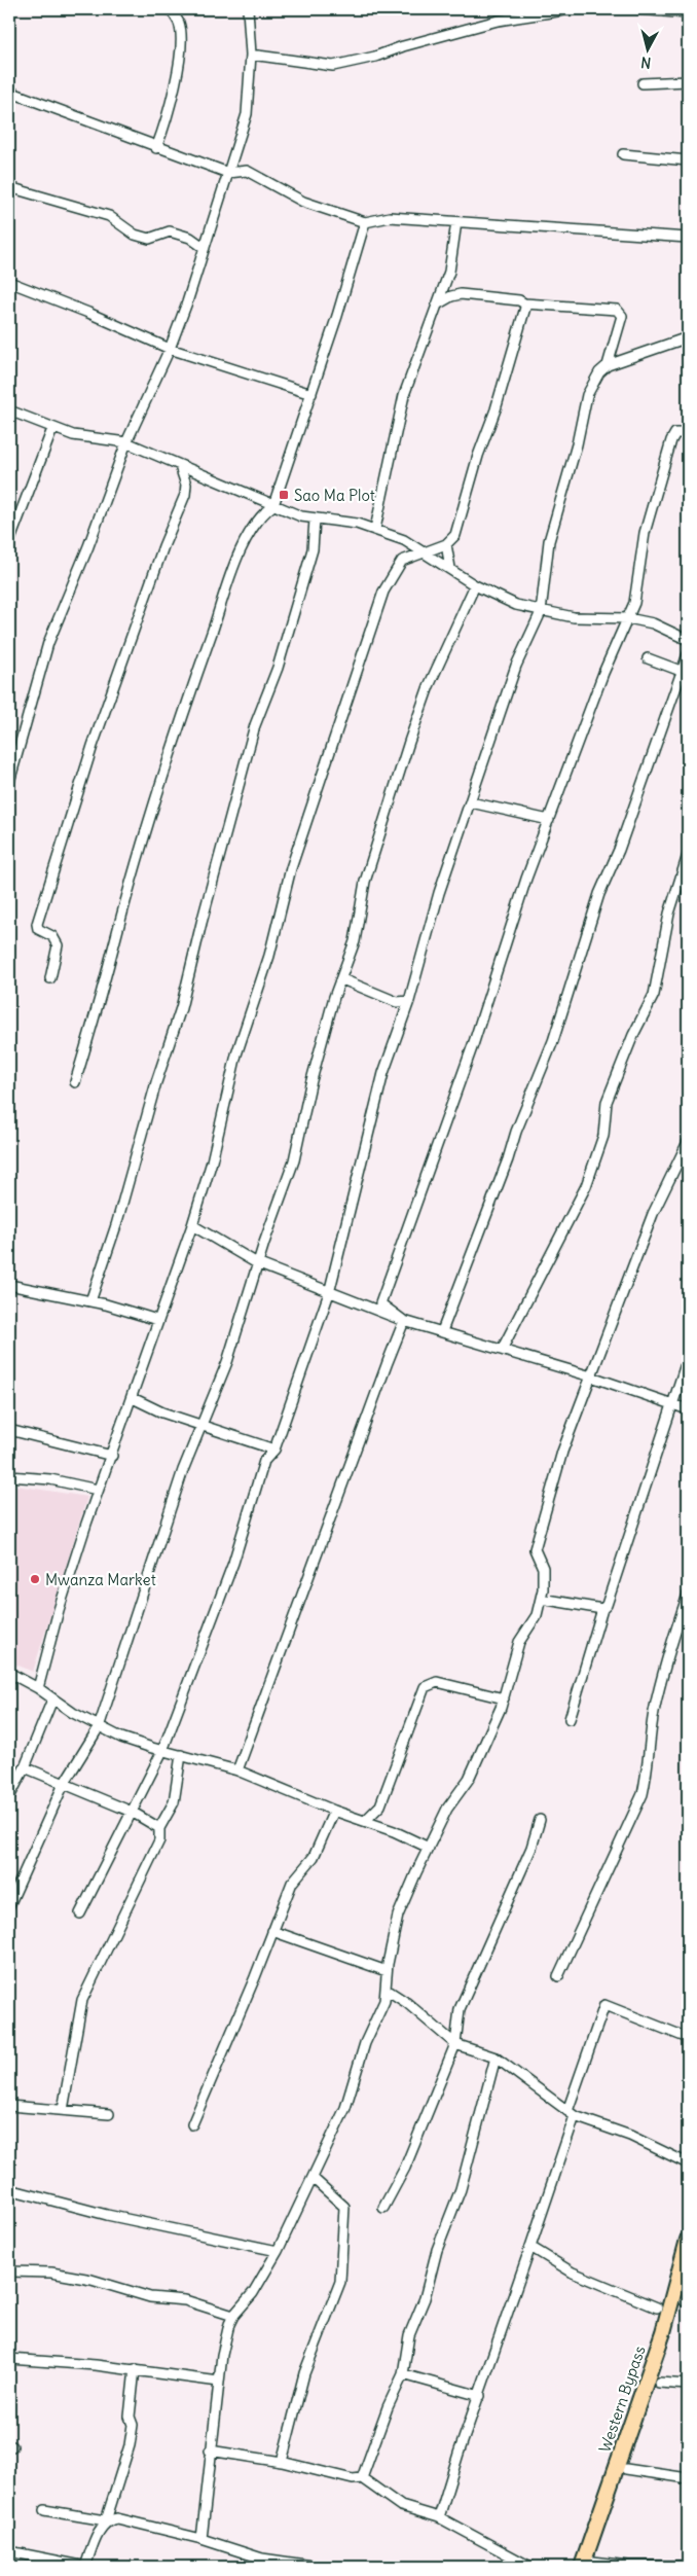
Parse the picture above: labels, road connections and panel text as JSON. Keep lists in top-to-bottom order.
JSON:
{
  "streets": {
    "main road": ["Western Bypass"]
  },
  "places": {
    "transit": ["Sao Ma Plot"],
    "other": ["Mwanza Market"]
  },
  "north": "bottom"
}
